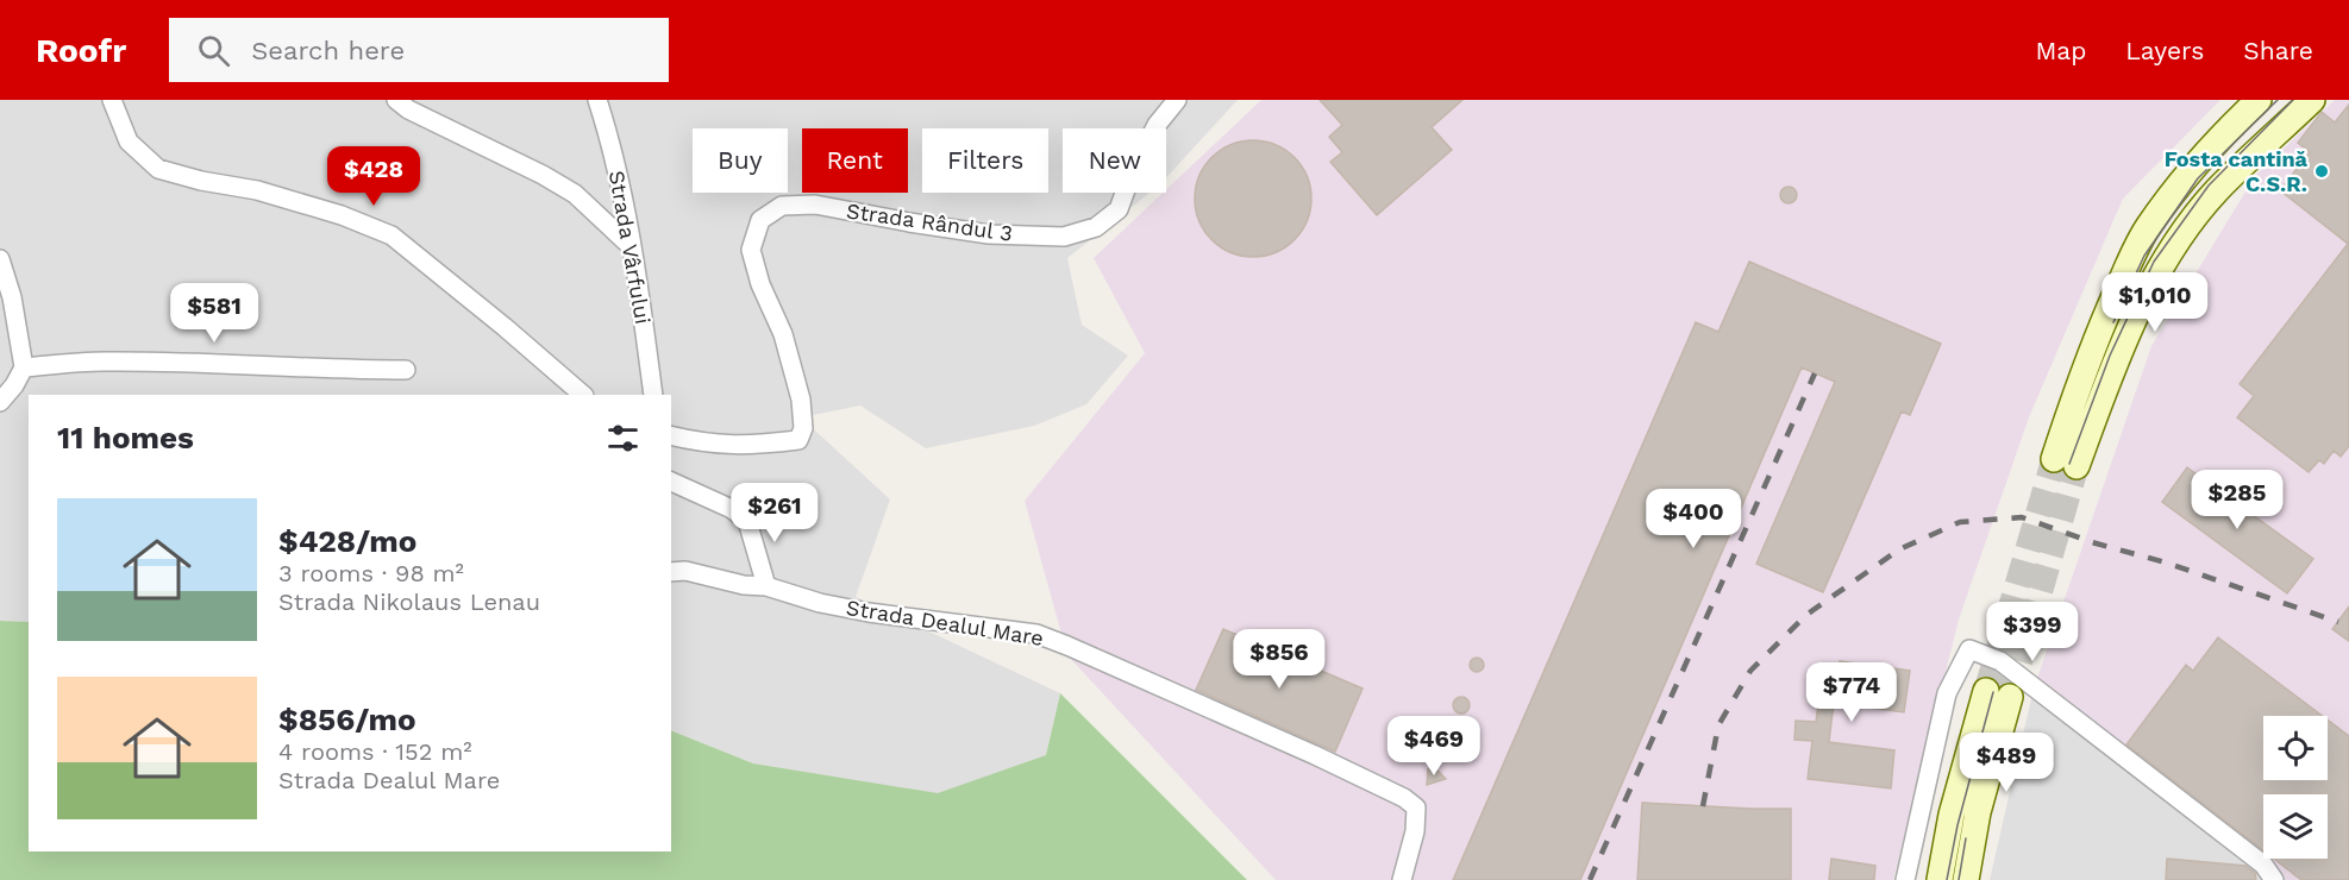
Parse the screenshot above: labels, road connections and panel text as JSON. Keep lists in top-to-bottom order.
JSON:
{
  "streets": {
    "street": ["Strada Rândul 3", "Strada Vârfului", "Strada Dealul Mare"]
  },
  "places": ["Fosta cantină C.S.R."],
  "page": {
    "header": "Roofr",
    "search": "Search here",
    "nav": ["Map", "Layers", "Share"],
    "chip": [
      "Buy",
      "Rent",
      "Filters",
      "New"
    ],
    "price": [
      "$428",
      "$1,010",
      "$581",
      "$285",
      "$261",
      "$400",
      "$399",
      "$856",
      "$774",
      "$469",
      "$489"
    ],
    "heading": "11 homes",
    "list": [
      {
        "name": "$428/mo",
        "note": "3 rooms · 98 m² · Strada Nikolaus Lenau"
      },
      {
        "name": "$856/mo",
        "note": "4 rooms · 152 m² · Strada Dealul Mare"
      }
    ]
  }
}
